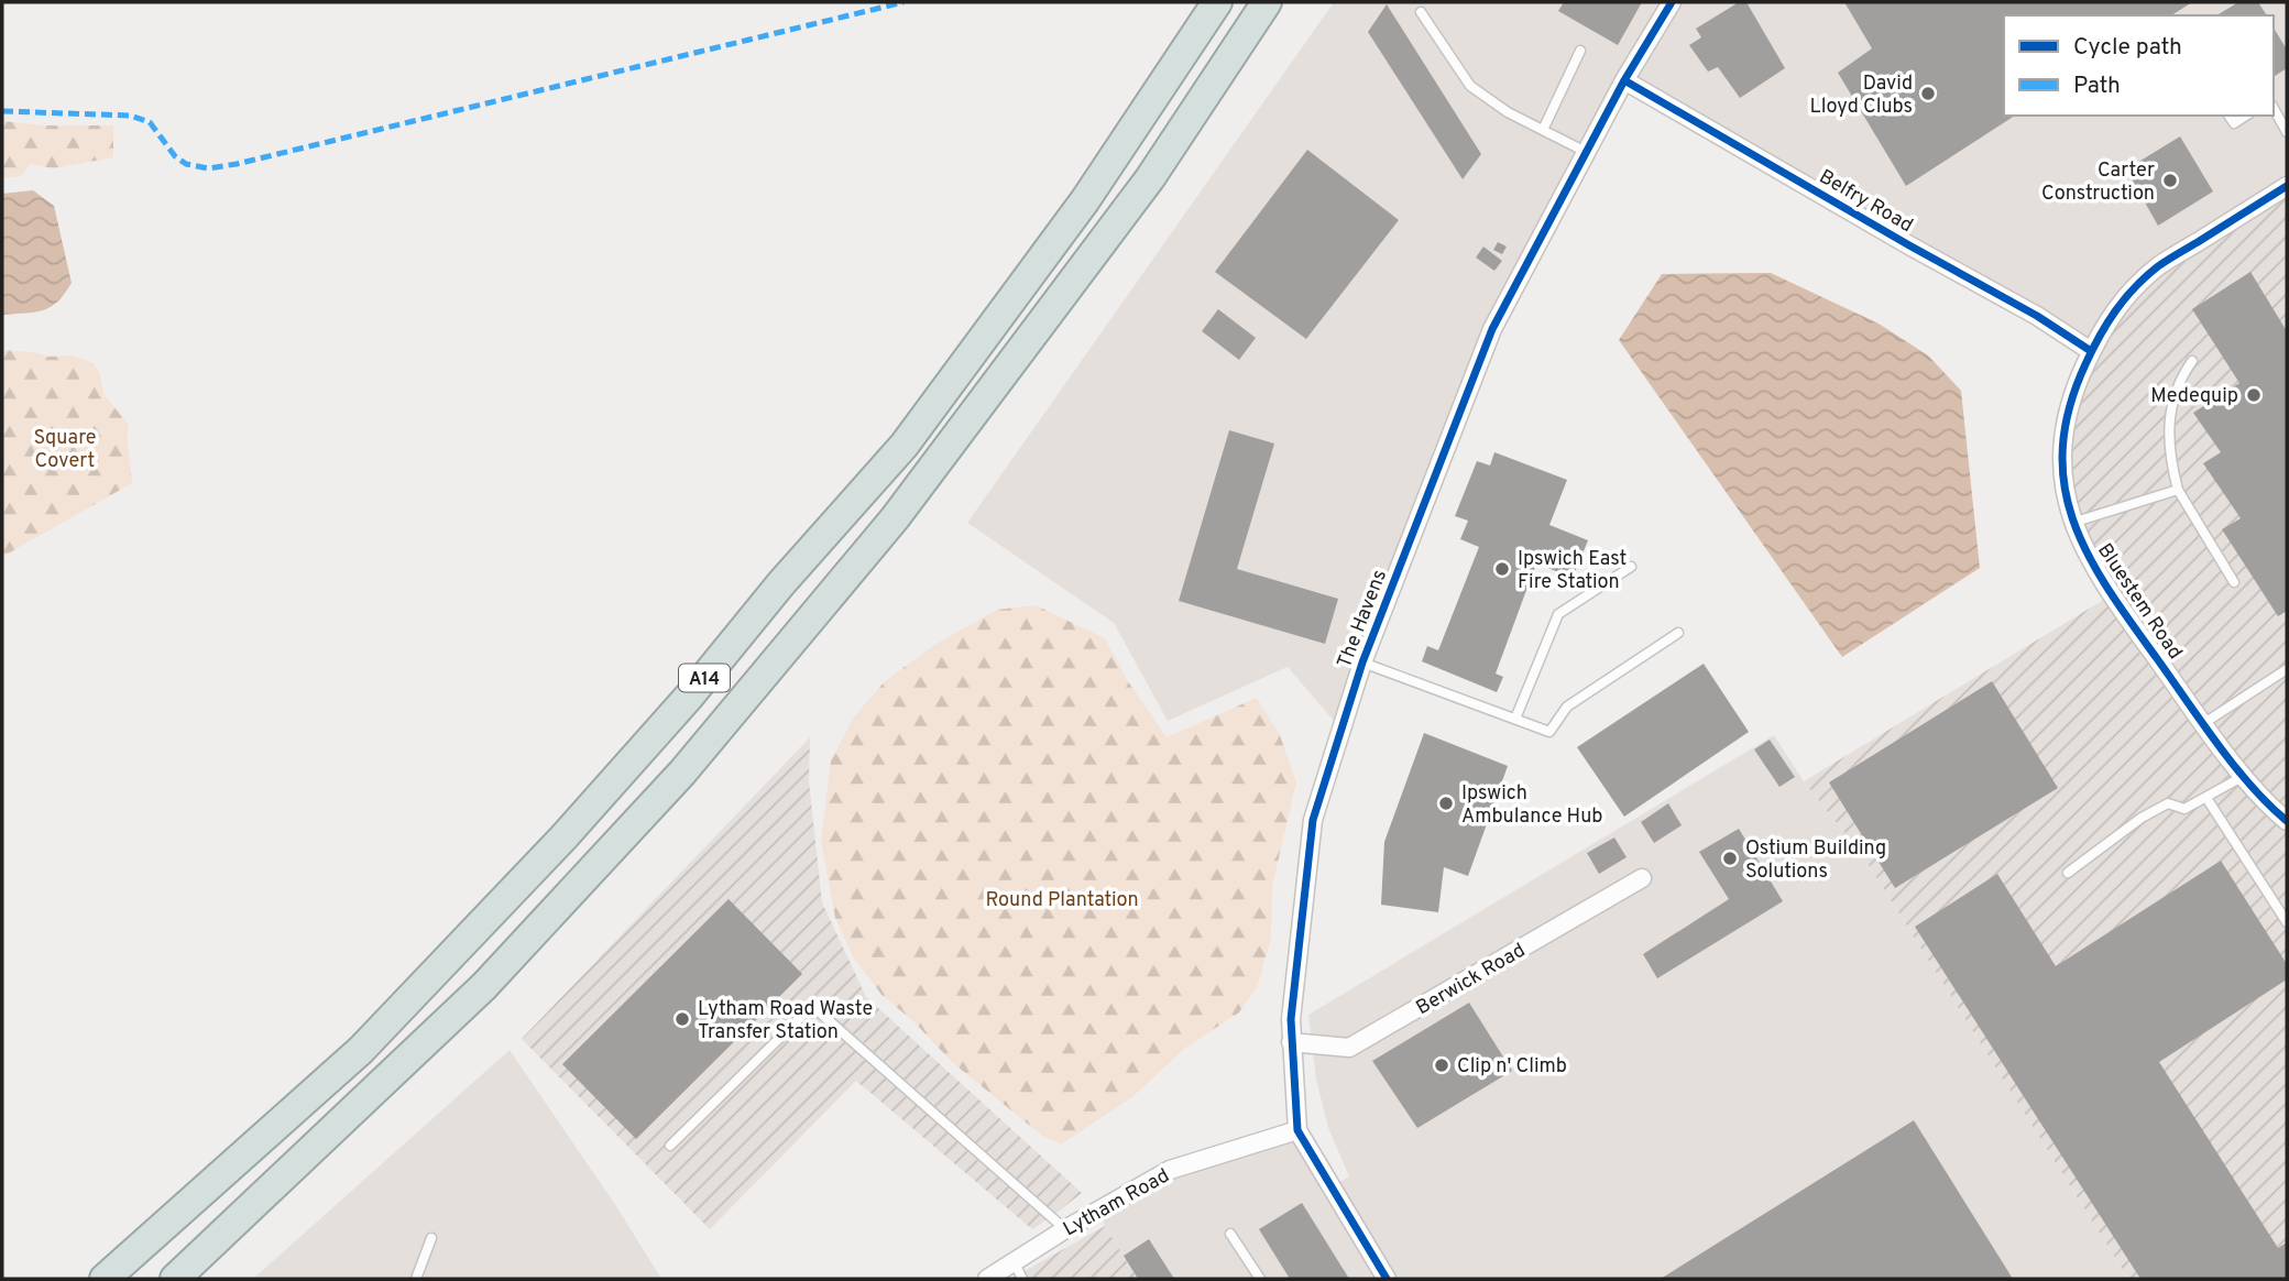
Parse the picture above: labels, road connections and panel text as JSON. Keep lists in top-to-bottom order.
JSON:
{
  "streets": {
    "highway": ["A14"],
    "street": [
      "Belfry Road",
      "Bluestem Road",
      "The Havens",
      "Berwick Road",
      "Lytham Road"
    ]
  },
  "crossings": [
    ["Belfry Road", "Bluestem Road"],
    ["Belfry Road", "The Havens"],
    ["The Havens", "Berwick Road"],
    ["The Havens", "Lytham Road"]
  ],
  "parks": ["Square Covert", "Round Plantation"],
  "places": [
    "David Lloyd Clubs",
    "Carter Construction",
    "Medequip",
    "Ipswich East Fire Station",
    "Ipswich Ambulance Hub",
    "Ostium Building Solutions",
    "Lytham Road Waste Transfer Station",
    "Clip n' Climb"
  ],
  "legend": ["Cycle path", "Path"]
}
